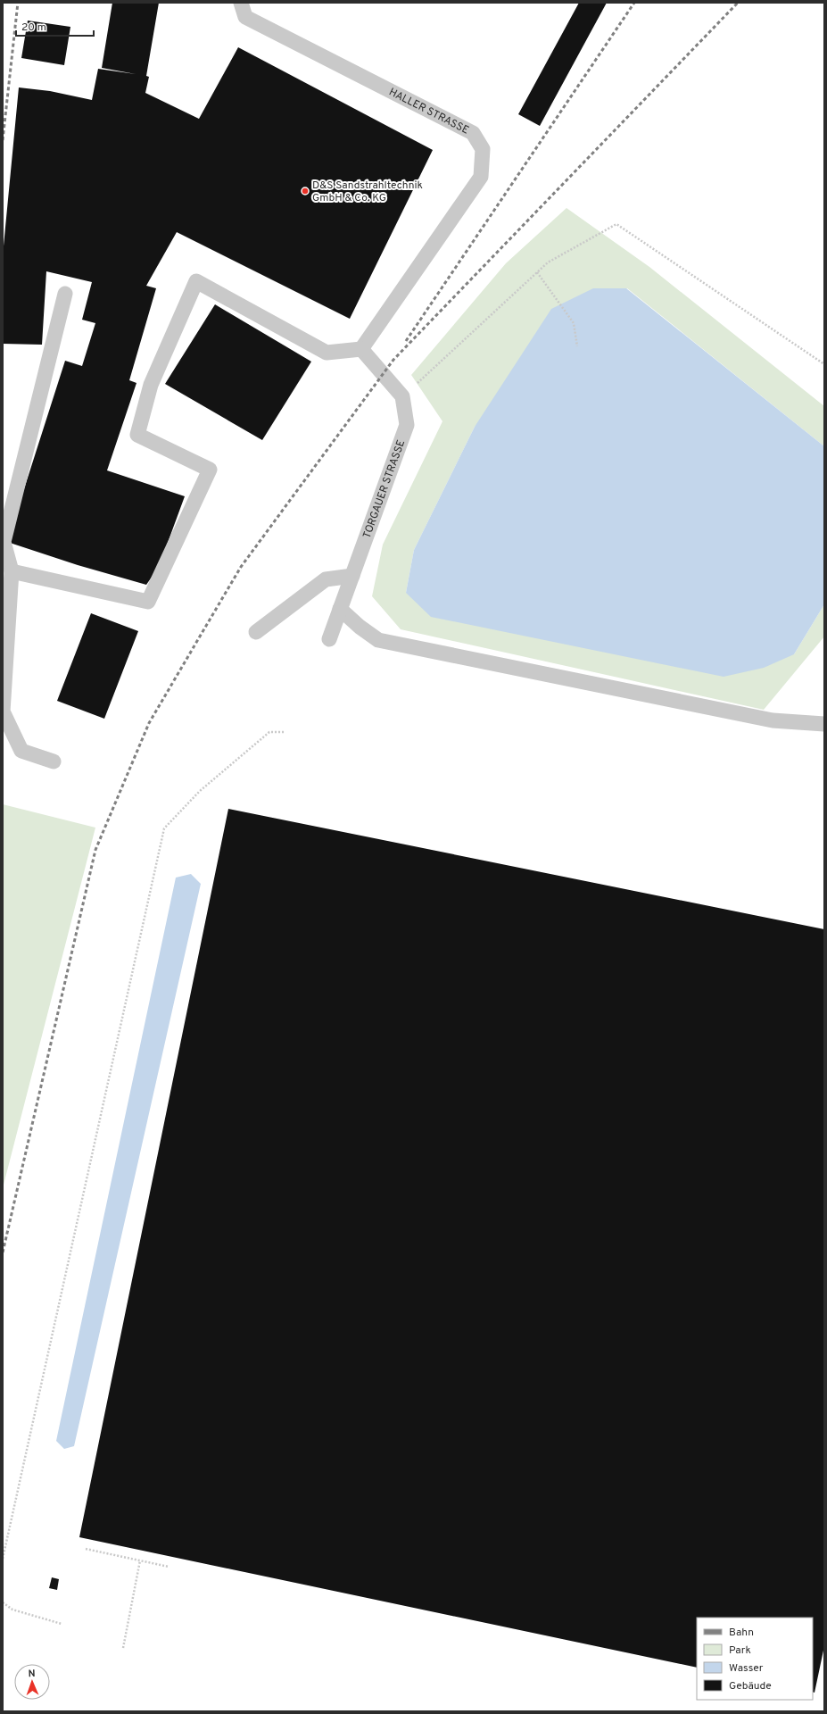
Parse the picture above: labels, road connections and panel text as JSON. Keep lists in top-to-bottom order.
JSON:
{
  "streets": {
    "lane": ["HALLER STRASSE", "TORGAUER STRASSE"]
  },
  "places": ["D&S Sandstrahltechnik GmbH & Co. KG"],
  "legend": [
    "Bahn",
    "Park",
    "Wasser",
    "Gebäude"
  ],
  "scale_bar": "20 m",
  "north": "top"
}
